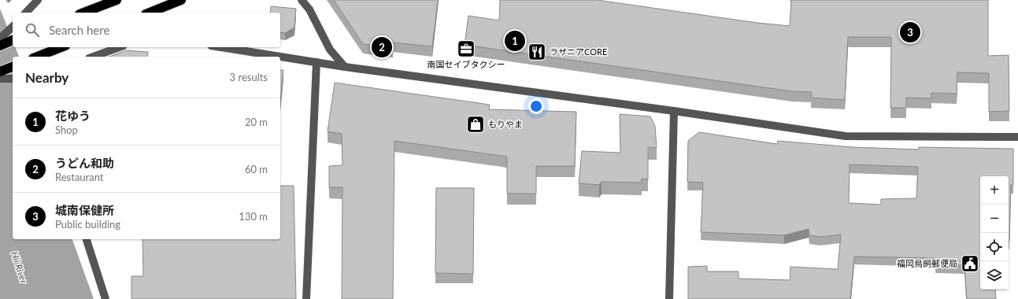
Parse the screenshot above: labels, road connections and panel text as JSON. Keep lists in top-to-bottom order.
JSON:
{
  "water": ["Hii River"],
  "places": {
    "office": ["南国セイブタクシー"],
    "restaurant": ["ラザニアCORE"],
    "shop": ["もりやま"],
    "public building": ["福岡鳥飼郵便局"]
  },
  "page": {
    "search": "Search here",
    "pins": ["3", "1", "2"],
    "heading": ["Nearby", "3 results"],
    "list": [
      {
        "mark": "1",
        "name": "花ゆう",
        "note": "Shop",
        "value": "20 m"
      },
      {
        "mark": "2",
        "name": "うどん和助",
        "note": "Restaurant",
        "value": "60 m"
      },
      {
        "mark": "3",
        "name": "城南保健所",
        "note": "Public building",
        "value": "130 m"
      }
    ],
    "map_buttons": ["+", "−"]
  }
}
